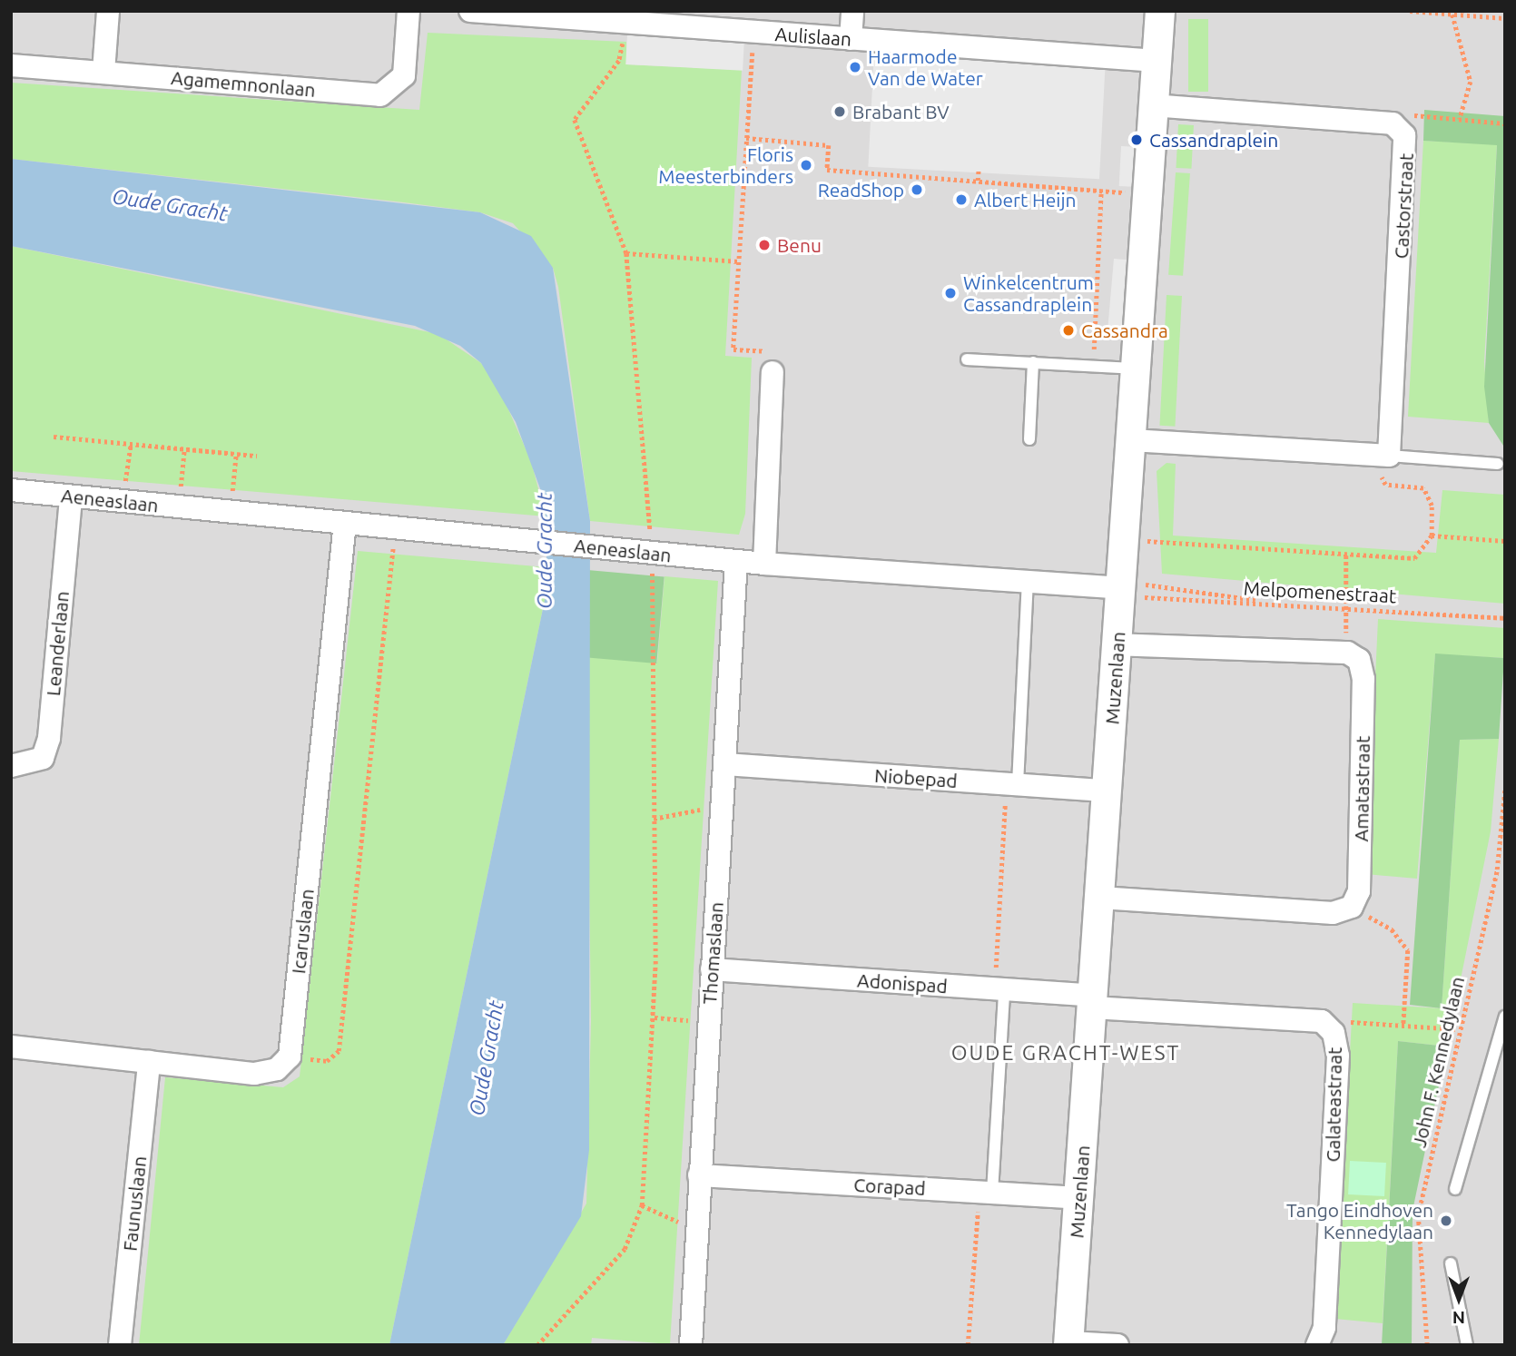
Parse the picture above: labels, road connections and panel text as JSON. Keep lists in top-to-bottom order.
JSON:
{
  "streets": {
    "street": [
      "Aulislaan",
      "Agamemnonlaan",
      "Castorstraat",
      "Aeneaslaan",
      "Leanderlaan",
      "Muzenlaan",
      "Niobepad",
      "Amatastraat",
      "Icaruslaan",
      "Thomaslaan",
      "Adonispad",
      "Galateastraat",
      "Corapad",
      "Faunuslaan"
    ],
    "path": ["Melpomenestraat", "John F. Kennedylaan"]
  },
  "crossings": [
    ["Aulislaan", "Muzenlaan"],
    ["Aeneaslaan", "Melpomenestraat"],
    ["Aeneaslaan", "Leanderlaan"],
    ["Aeneaslaan", "Muzenlaan"],
    ["Aeneaslaan", "Icaruslaan"],
    ["Aeneaslaan", "Thomaslaan"],
    ["Melpomenestraat", "Muzenlaan"],
    ["Muzenlaan", "Niobepad"],
    ["Muzenlaan", "Amatastraat"],
    ["Muzenlaan", "Adonispad"],
    ["Muzenlaan", "Galateastraat"],
    ["Muzenlaan", "Corapad"],
    ["Niobepad", "Thomaslaan"],
    ["Thomaslaan", "Adonispad"],
    ["Thomaslaan", "Corapad"],
    ["Adonispad", "Galateastraat"]
  ],
  "districts": ["OUDE GRACHT-WEST"],
  "water": ["Oude Gracht"],
  "places": [
    "Haarmode Van de Water",
    "Brabant BV",
    "Cassandraplein",
    "Floris Meesterbinders",
    "ReadShop",
    "Albert Heijn",
    "Benu",
    "Winkelcentrum Cassandraplein",
    "Cassandra",
    "Tango Eindhoven Kennedylaan"
  ],
  "north": "bottom"
}
